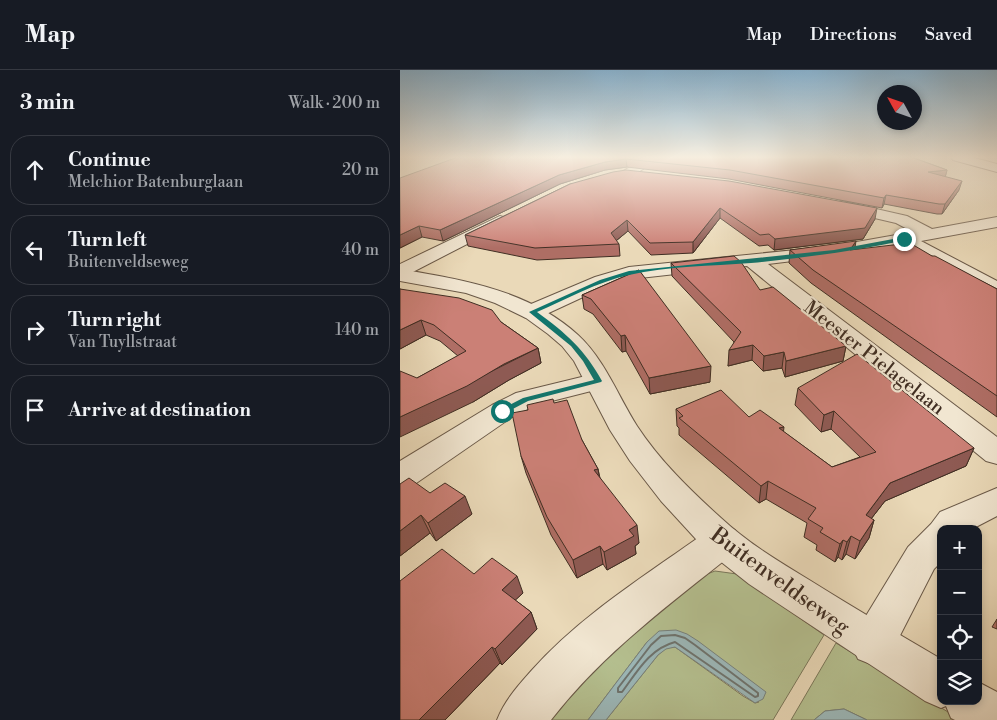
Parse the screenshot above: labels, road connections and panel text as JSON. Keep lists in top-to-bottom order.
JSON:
{
  "streets": {
    "street": ["Meester Pielagelaan", "Buitenveldseweg"]
  },
  "north": "top left",
  "page": {
    "header": "Map",
    "nav": ["Map", "Directions", "Saved"],
    "heading": ["3 min", "Walk · 200 m"],
    "list": [
      ["Continue", "Melchior Batenburglaan", "20 m"],
      ["Turn left", "Buitenveldseweg", "40 m"],
      ["Turn right", "Van Tuyllstraat", "140 m"],
      "Arrive at destination"
    ],
    "map_buttons": ["+", "−"]
  }
}
